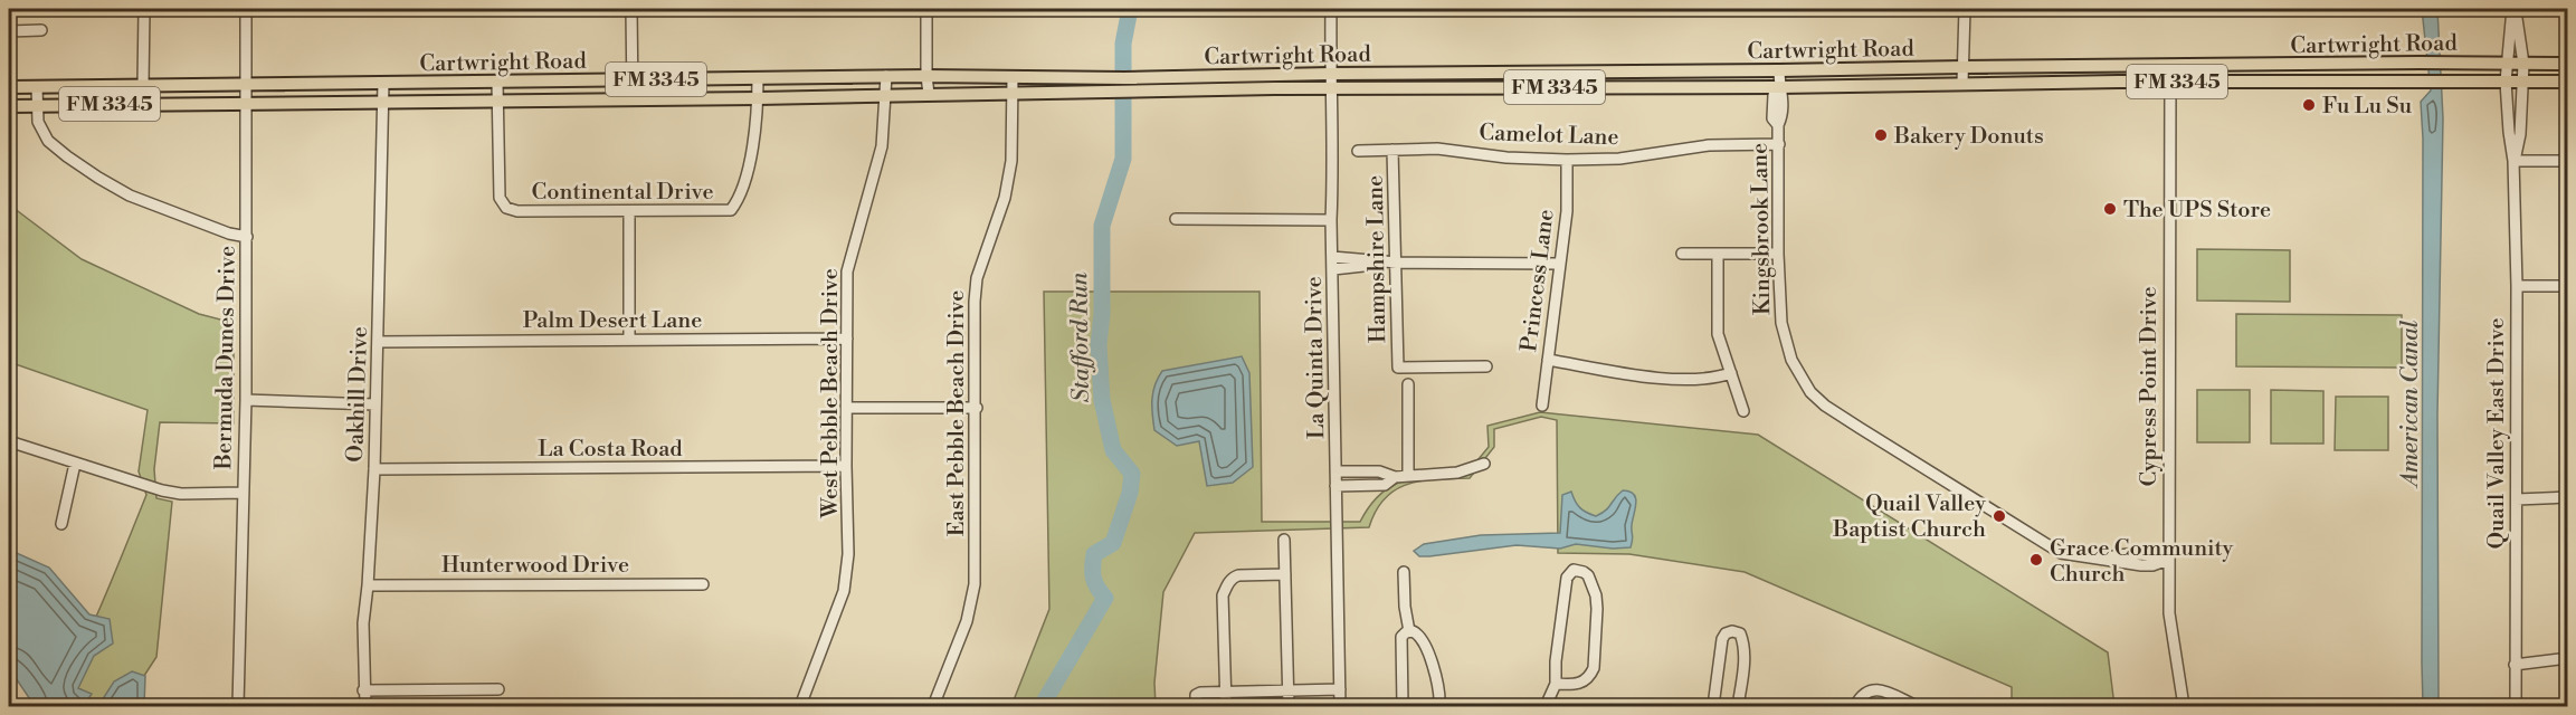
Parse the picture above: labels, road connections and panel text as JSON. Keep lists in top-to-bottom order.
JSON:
{
  "streets": {
    "main road": ["Cartwright Road", "FM 3345"],
    "street": [
      "Camelot Lane",
      "Continental Drive",
      "Kingsbrook Lane",
      "Hampshire Lane",
      "Princess Lane",
      "Palm Desert Lane",
      "Bermuda Dunes Drive",
      "La Quinta Drive",
      "Cypress Point Drive",
      "West Pebble Beach Drive",
      "Oakhill Drive",
      "East Pebble Beach Drive",
      "Quail Valley East Drive",
      "La Costa Road",
      "Hunterwood Drive"
    ]
  },
  "crossings": [
    ["Cartwright Road", "Continental Drive"],
    ["Cartwright Road", "Kingsbrook Lane"],
    ["Cartwright Road", "Bermuda Dunes Drive"],
    ["Cartwright Road", "La Quinta Drive"],
    ["Cartwright Road", "Cypress Point Drive"],
    ["Cartwright Road", "West Pebble Beach Drive"],
    ["Cartwright Road", "Oakhill Drive"],
    ["Cartwright Road", "East Pebble Beach Drive"],
    ["Cartwright Road", "Quail Valley East Drive"],
    ["Camelot Lane", "Kingsbrook Lane"],
    ["Camelot Lane", "Hampshire Lane"],
    ["Camelot Lane", "Princess Lane"],
    ["Kingsbrook Lane", "Cypress Point Drive"],
    ["Palm Desert Lane", "West Pebble Beach Drive"],
    ["Palm Desert Lane", "Oakhill Drive"],
    ["West Pebble Beach Drive", "La Costa Road"],
    ["Oakhill Drive", "La Costa Road"],
    ["Oakhill Drive", "Hunterwood Drive"]
  ],
  "water": ["Stafford Run", "American Canal"],
  "places": [
    "Fu Lu Su",
    "Bakery Donuts",
    "The UPS Store",
    "Quail Valley Baptist Church",
    "Grace Community Church"
  ]
}
